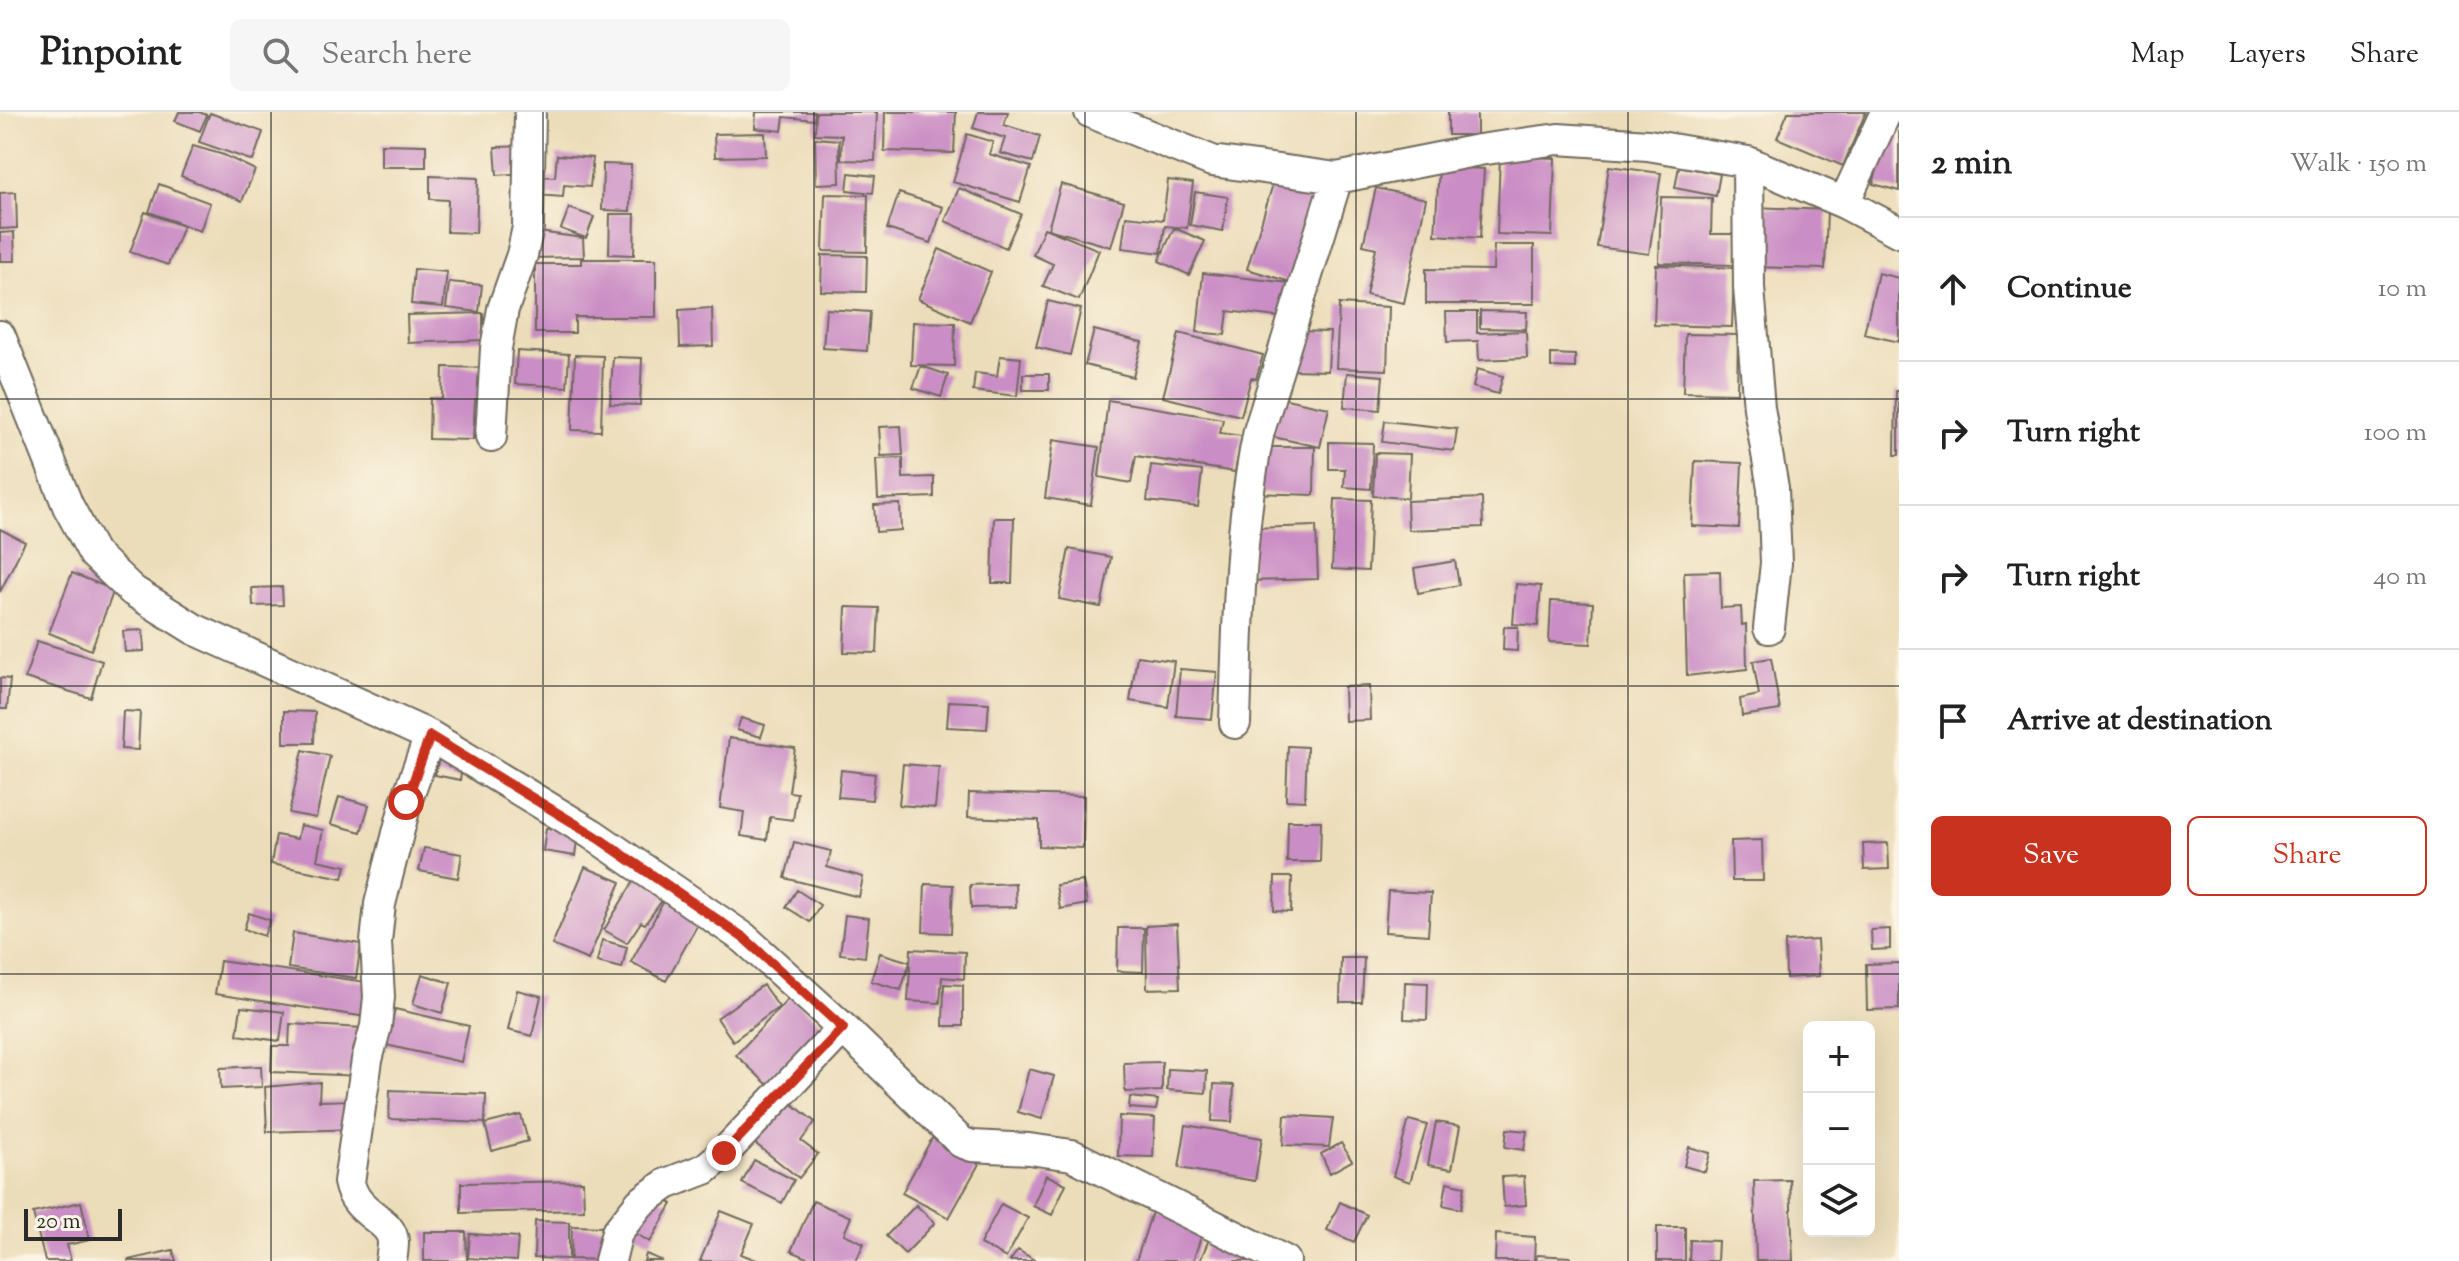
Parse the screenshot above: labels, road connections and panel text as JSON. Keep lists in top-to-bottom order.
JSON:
{
  "scale_bar": "20 m",
  "page": {
    "header": "Pinpoint",
    "search": "Search here",
    "nav": ["Map", "Layers", "Share"],
    "heading": ["2 min", "Walk · 150 m"],
    "list": [
      ["Continue", "10 m"],
      ["Turn right", "100 m"],
      ["Turn right", "40 m"],
      "Arrive at destination"
    ],
    "buttons": ["Save", "Share"],
    "map_buttons": ["+", "−"],
    "scale": "20 m"
  }
}
